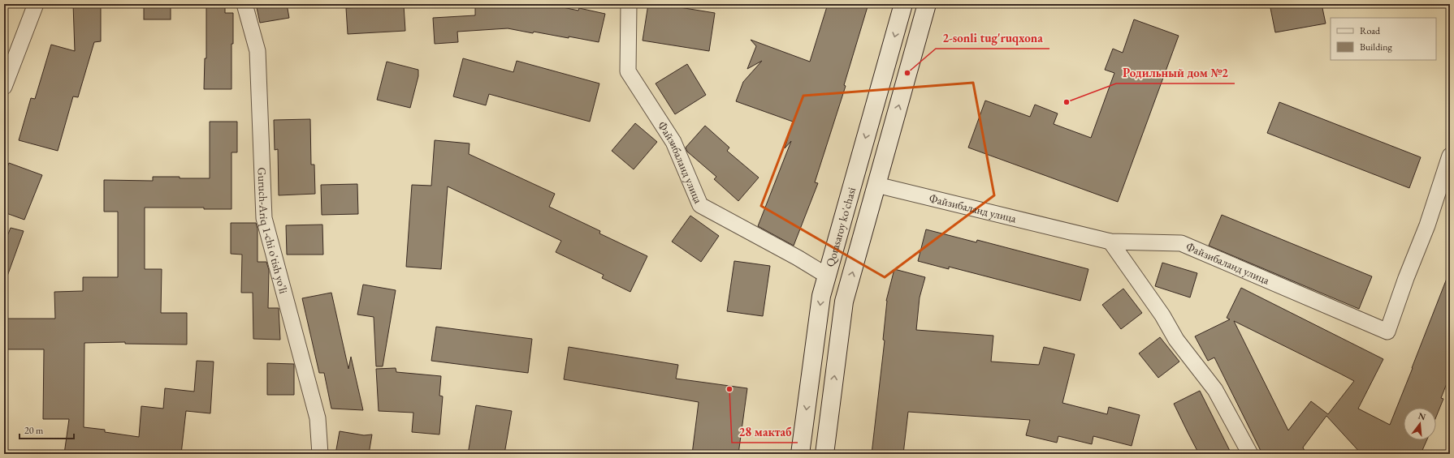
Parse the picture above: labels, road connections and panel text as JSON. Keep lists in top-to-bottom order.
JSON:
{
  "streets": {
    "main road": ["Qorasaroy ko'chasi"],
    "street": ["Файзибаланд улица", "Guruch-Ariq 1-chi o'tish yo'li"]
  },
  "crossings": [
    ["Файзибаланд улица", "Qorasaroy ko'chasi"]
  ],
  "places": ["2-sonli tug'ruqxona", "Родильный дом №2", "28 мактаб"],
  "legend": ["Road", "Building"],
  "scale_bar": "20 m",
  "north": "top"
}
